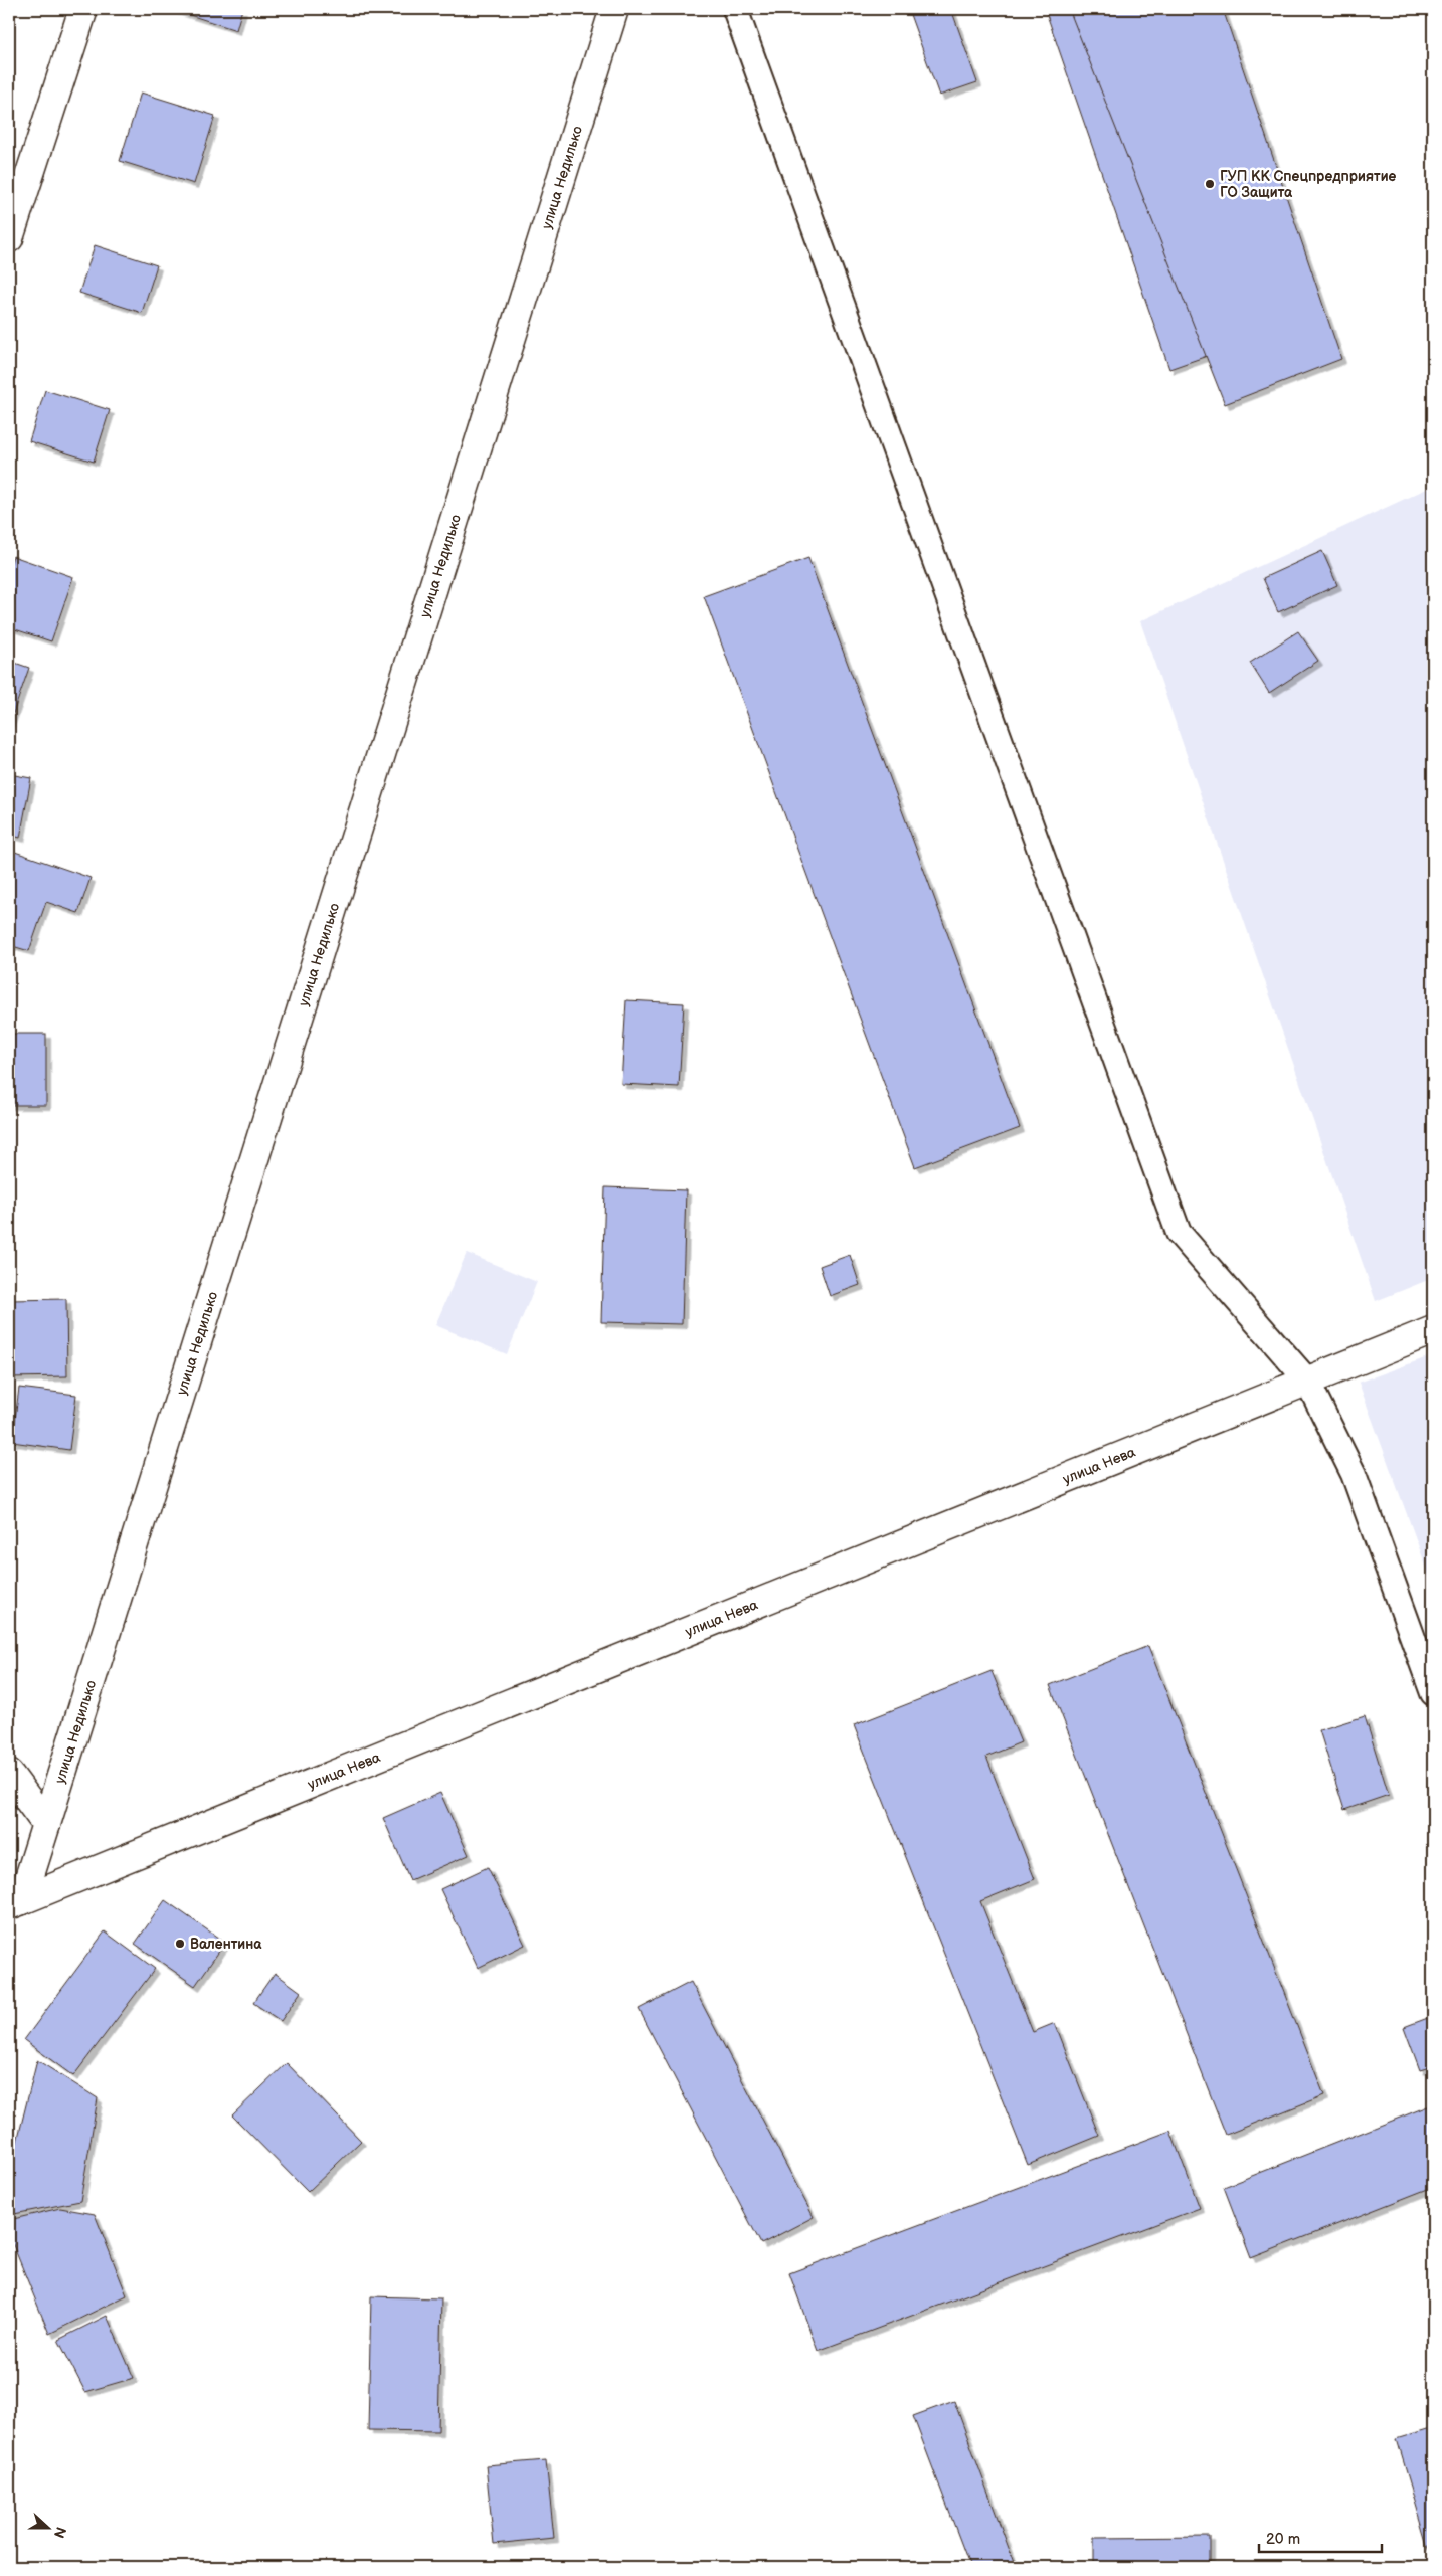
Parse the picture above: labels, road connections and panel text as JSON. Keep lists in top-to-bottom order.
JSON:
{
  "streets": {
    "street": ["улица Недилько", "улица Нева"]
  },
  "crossings": [
    ["улица Недилько", "улица Нева"]
  ],
  "places": ["ГУП КК Спецпредприятие ГО Защита", "Валентина"],
  "scale_bar": "20 m",
  "north": "right"
}
